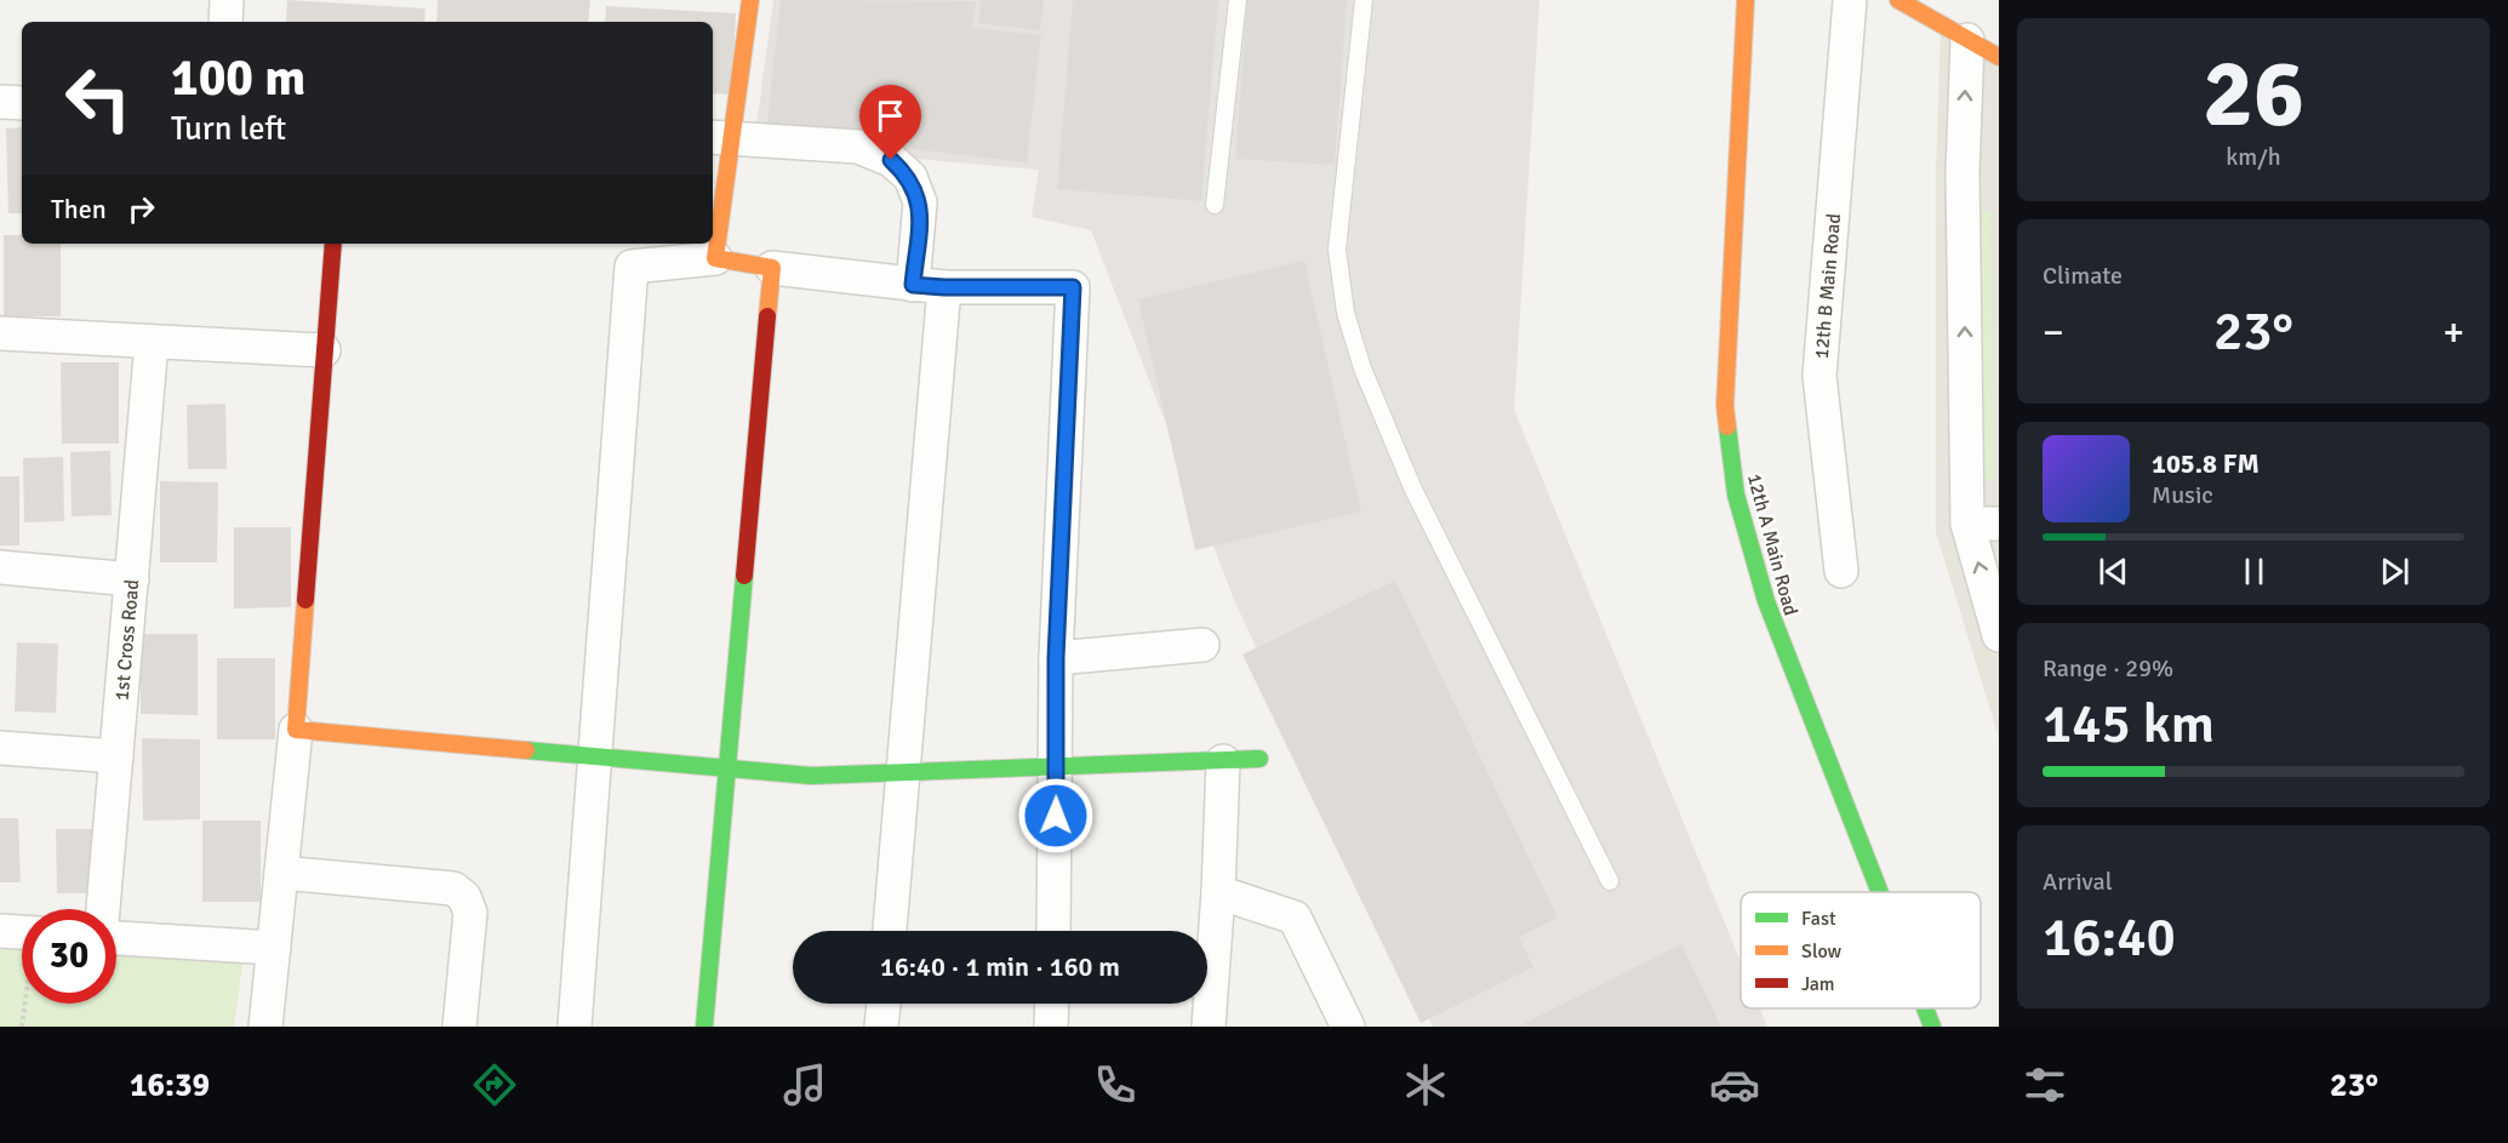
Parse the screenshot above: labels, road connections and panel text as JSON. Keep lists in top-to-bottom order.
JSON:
{
  "streets": {
    "street": ["12th B Main Road", "12th A Main Road", "1st Cross Road"]
  },
  "legend": ["Fast", "Slow", "Jam"],
  "page": {
    "tile": [
      ["26", "km/h"],
      "Climate",
      ["Range · 29%", "145 km"],
      ["Arrival", "16:40"]
    ],
    "turn": ["100 m", "Turn left"],
    "then": "Then",
    "heat": ["−", "23°", "+"],
    "song": ["105.8 FM", "Music"],
    "limit": "30",
    "trip": "16:40 · 1 min · 160 m",
    "tabs": ["16:39", "23°"]
  }
}
